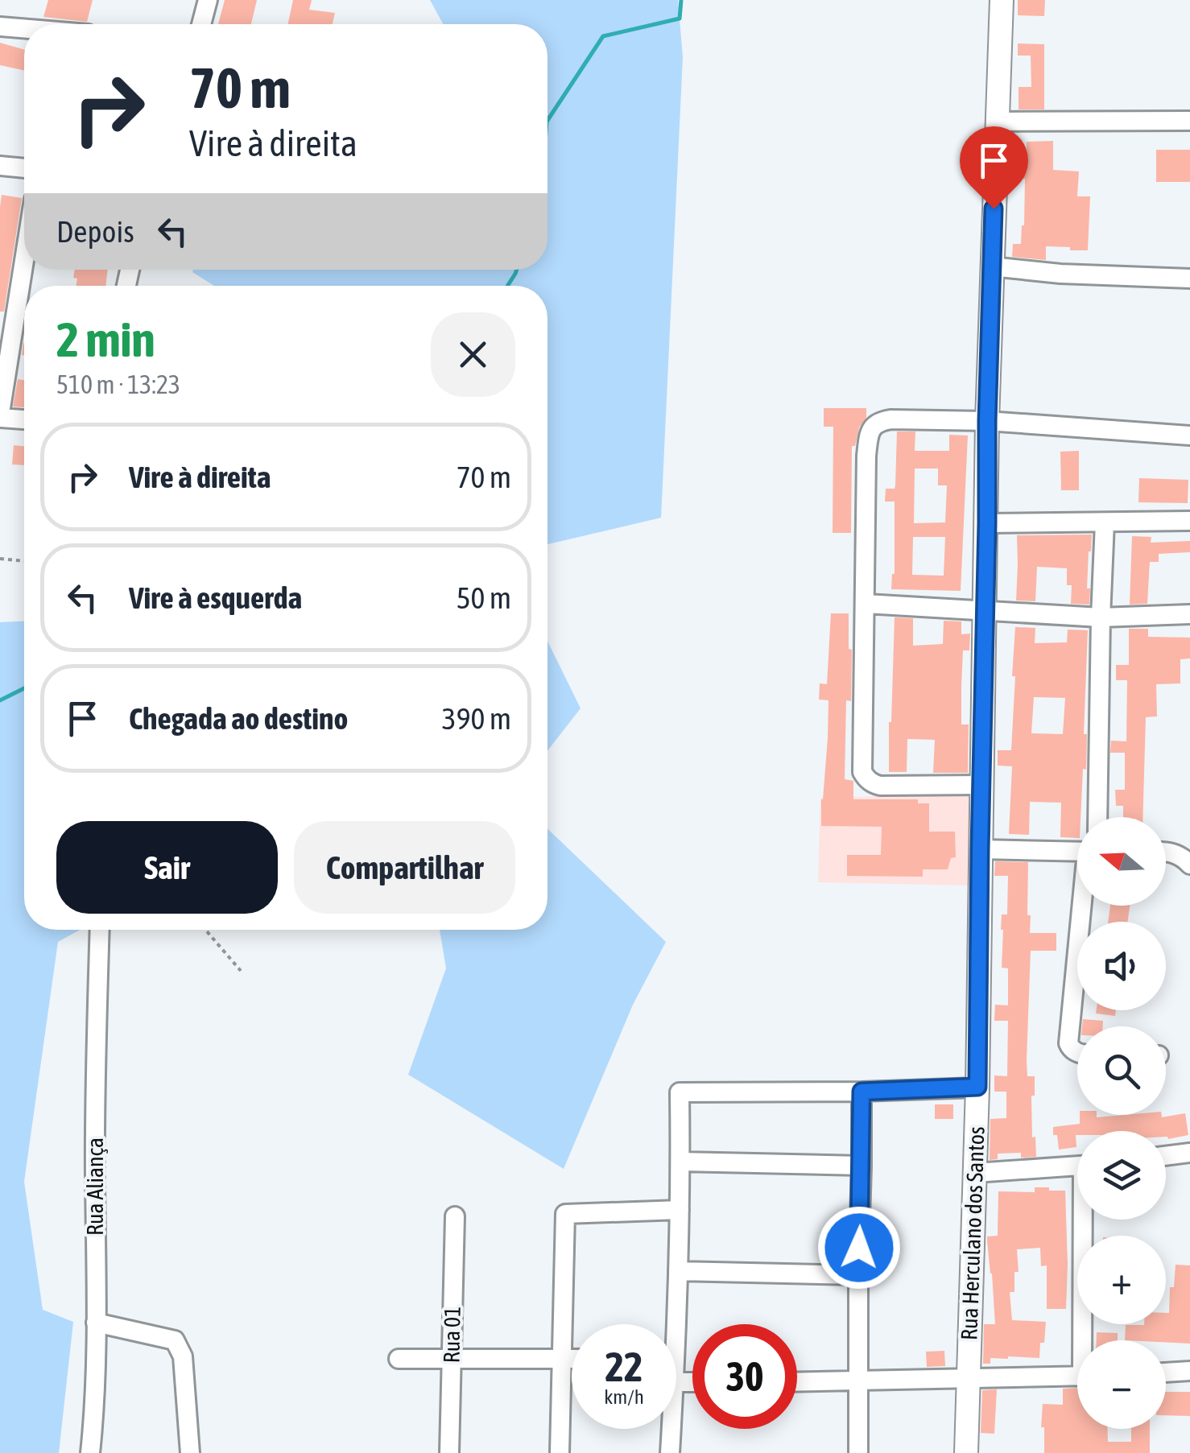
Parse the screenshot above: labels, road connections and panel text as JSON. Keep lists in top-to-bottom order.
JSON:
{
  "streets": {
    "street": ["Rua Aliança", "Rua Herculano dos Santos", "Rua 01"]
  },
  "north": "left",
  "page": {
    "turn": ["70 m", "Vire à direita"],
    "then": "Depois",
    "heading": ["2 min", "510 m · 13:23"],
    "list": [
      {
        "name": "Vire à direita",
        "value": "70 m"
      },
      {
        "name": "Vire à esquerda",
        "value": "50 m"
      },
      {
        "name": "Chegada ao destino",
        "value": "390 m"
      }
    ],
    "buttons": ["Sair", "Compartilhar"],
    "map_buttons": ["+", "−"],
    "speed": "22 km/h",
    "limit": "30"
  }
}
